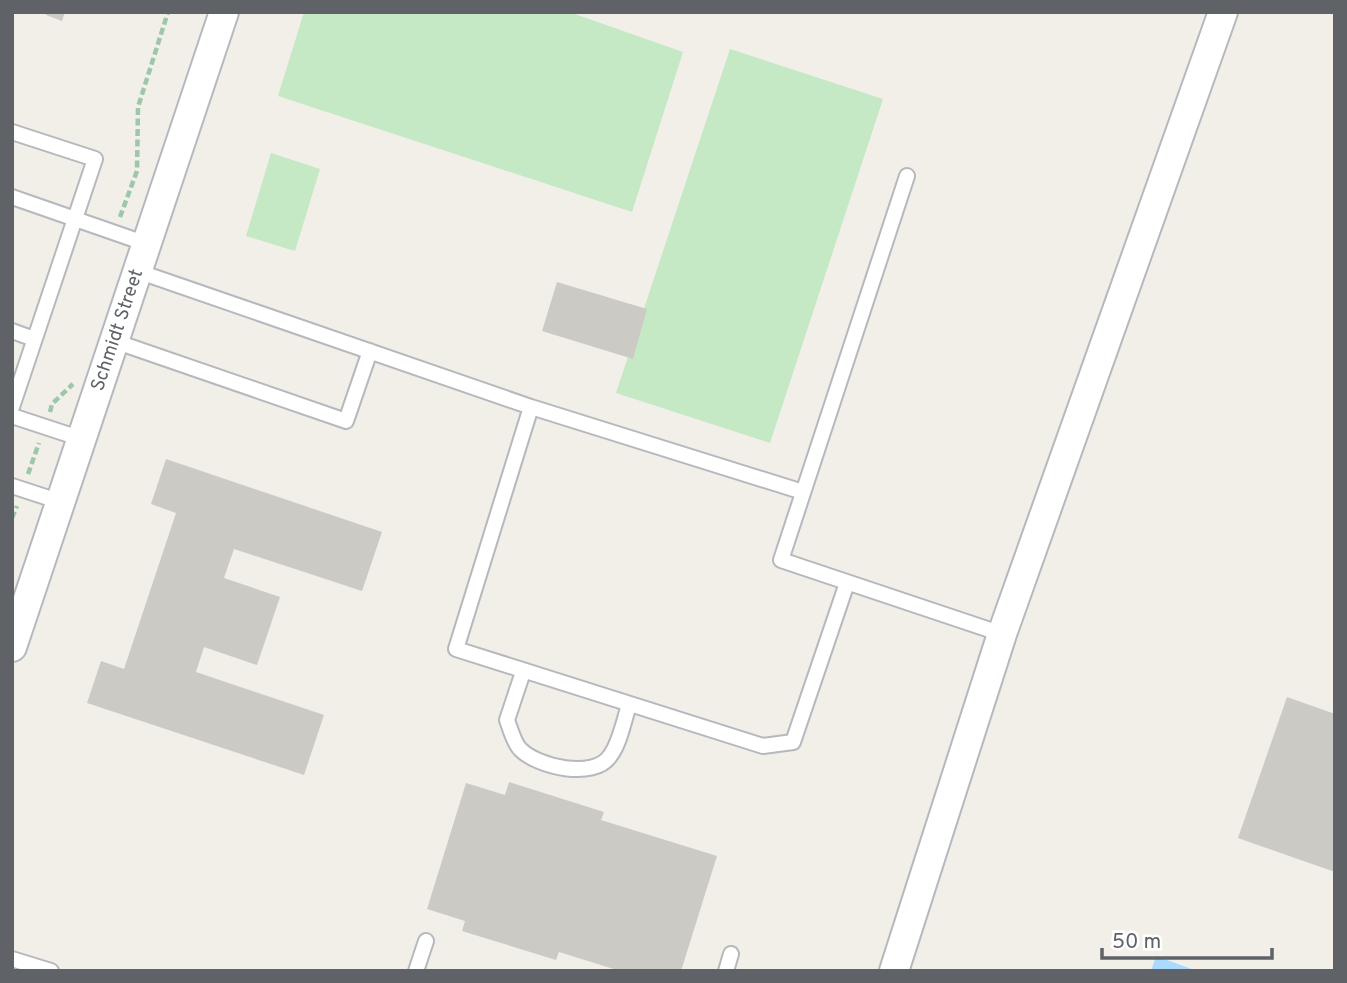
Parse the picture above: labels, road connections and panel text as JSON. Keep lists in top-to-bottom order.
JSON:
{
  "streets": {
    "street": ["Schmidt Street"]
  },
  "scale_bar": "50 m"
}
